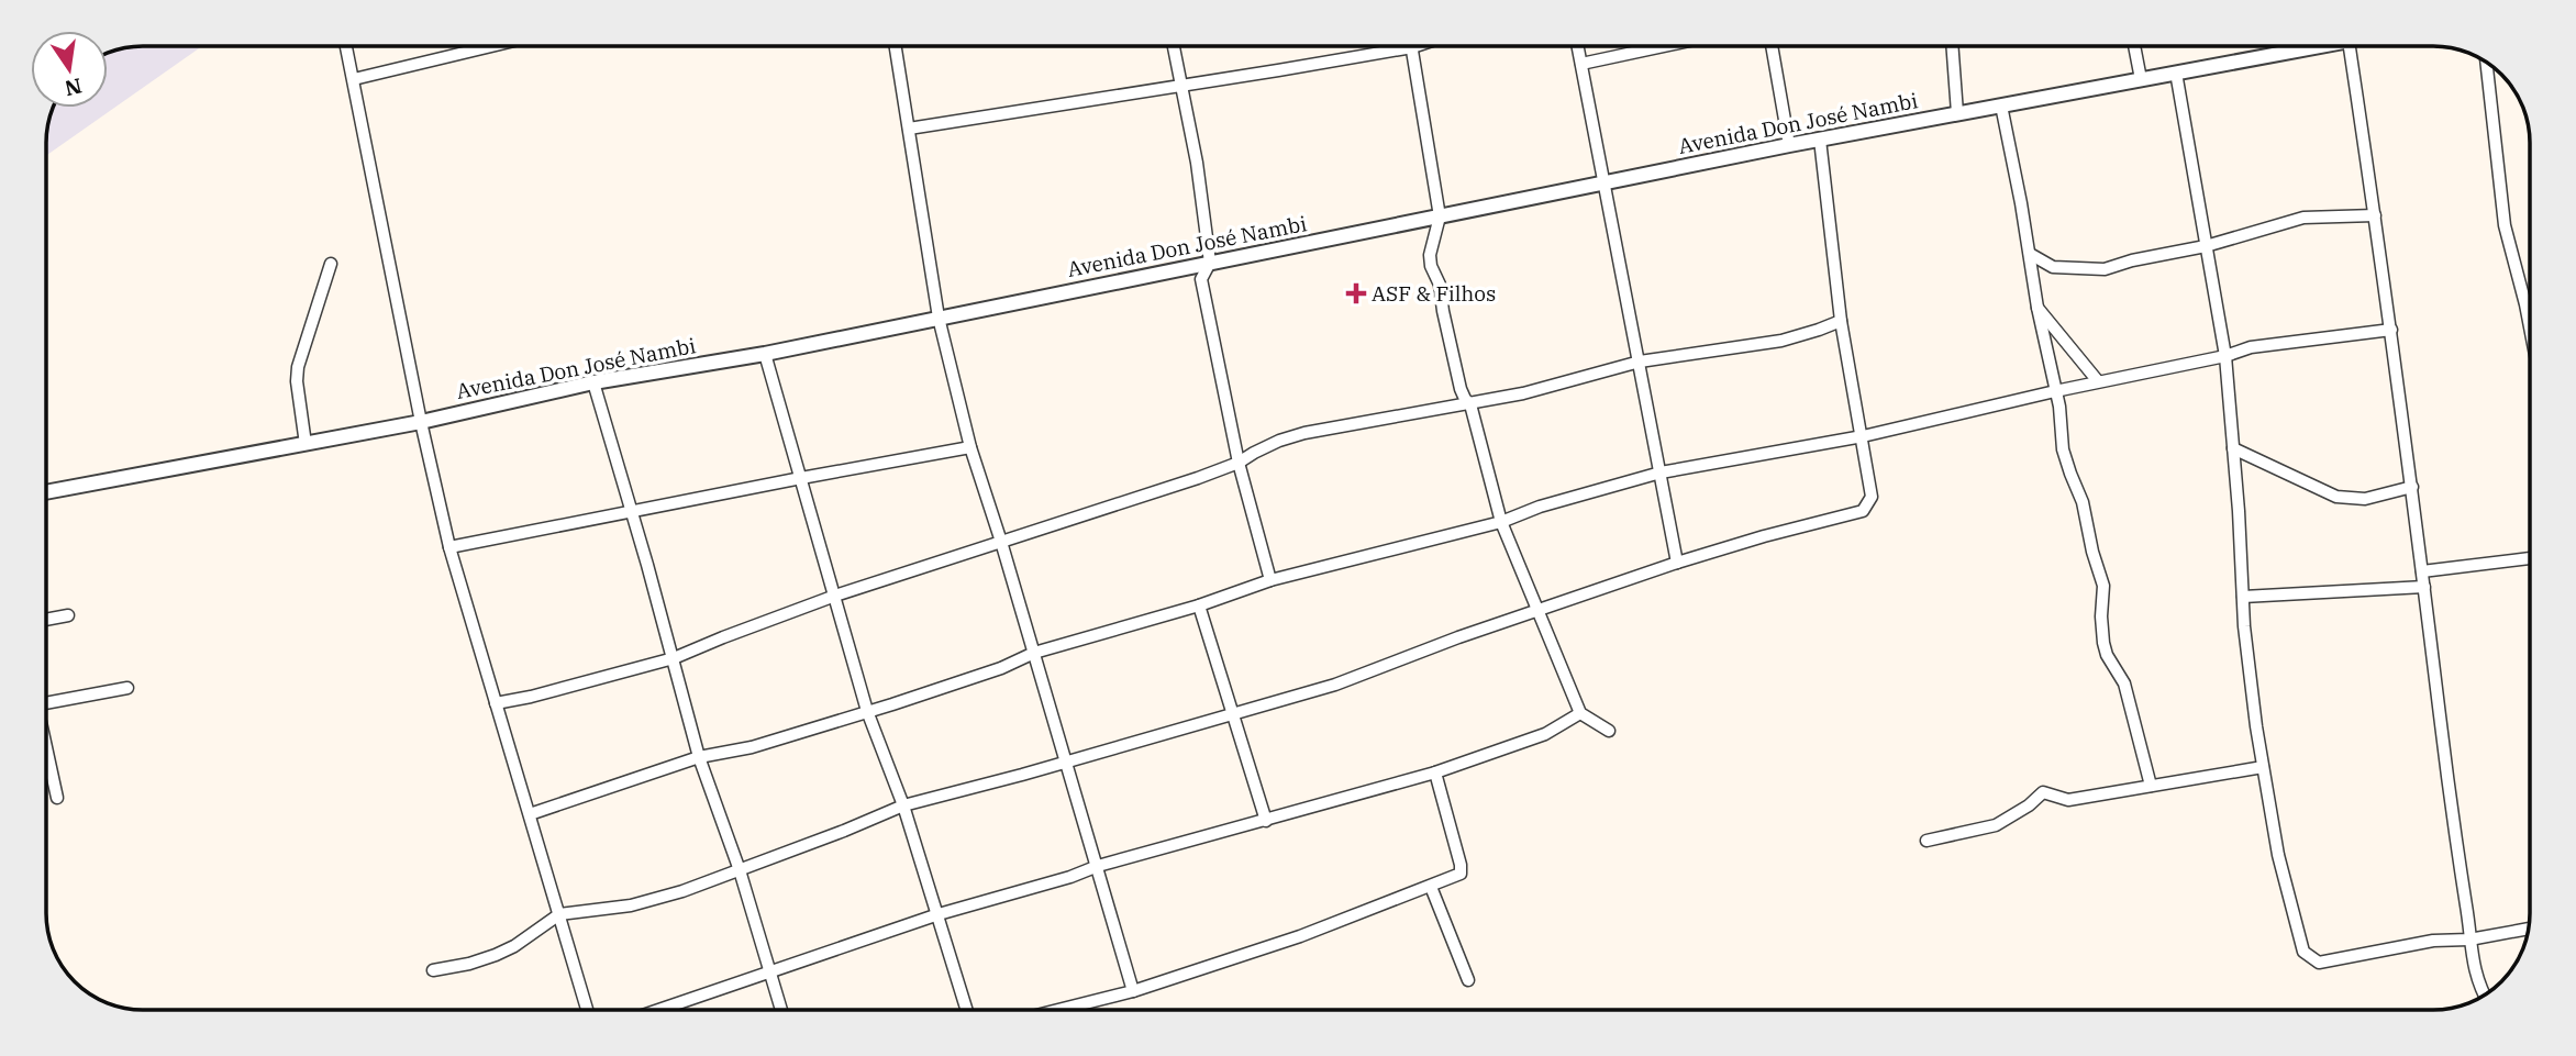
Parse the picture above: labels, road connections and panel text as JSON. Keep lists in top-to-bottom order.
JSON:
{
  "streets": {
    "street": ["Avenida Don José Nambi"]
  },
  "places": {
    "health": ["ASF & Filhos"]
  },
  "north": "bottom"
}
